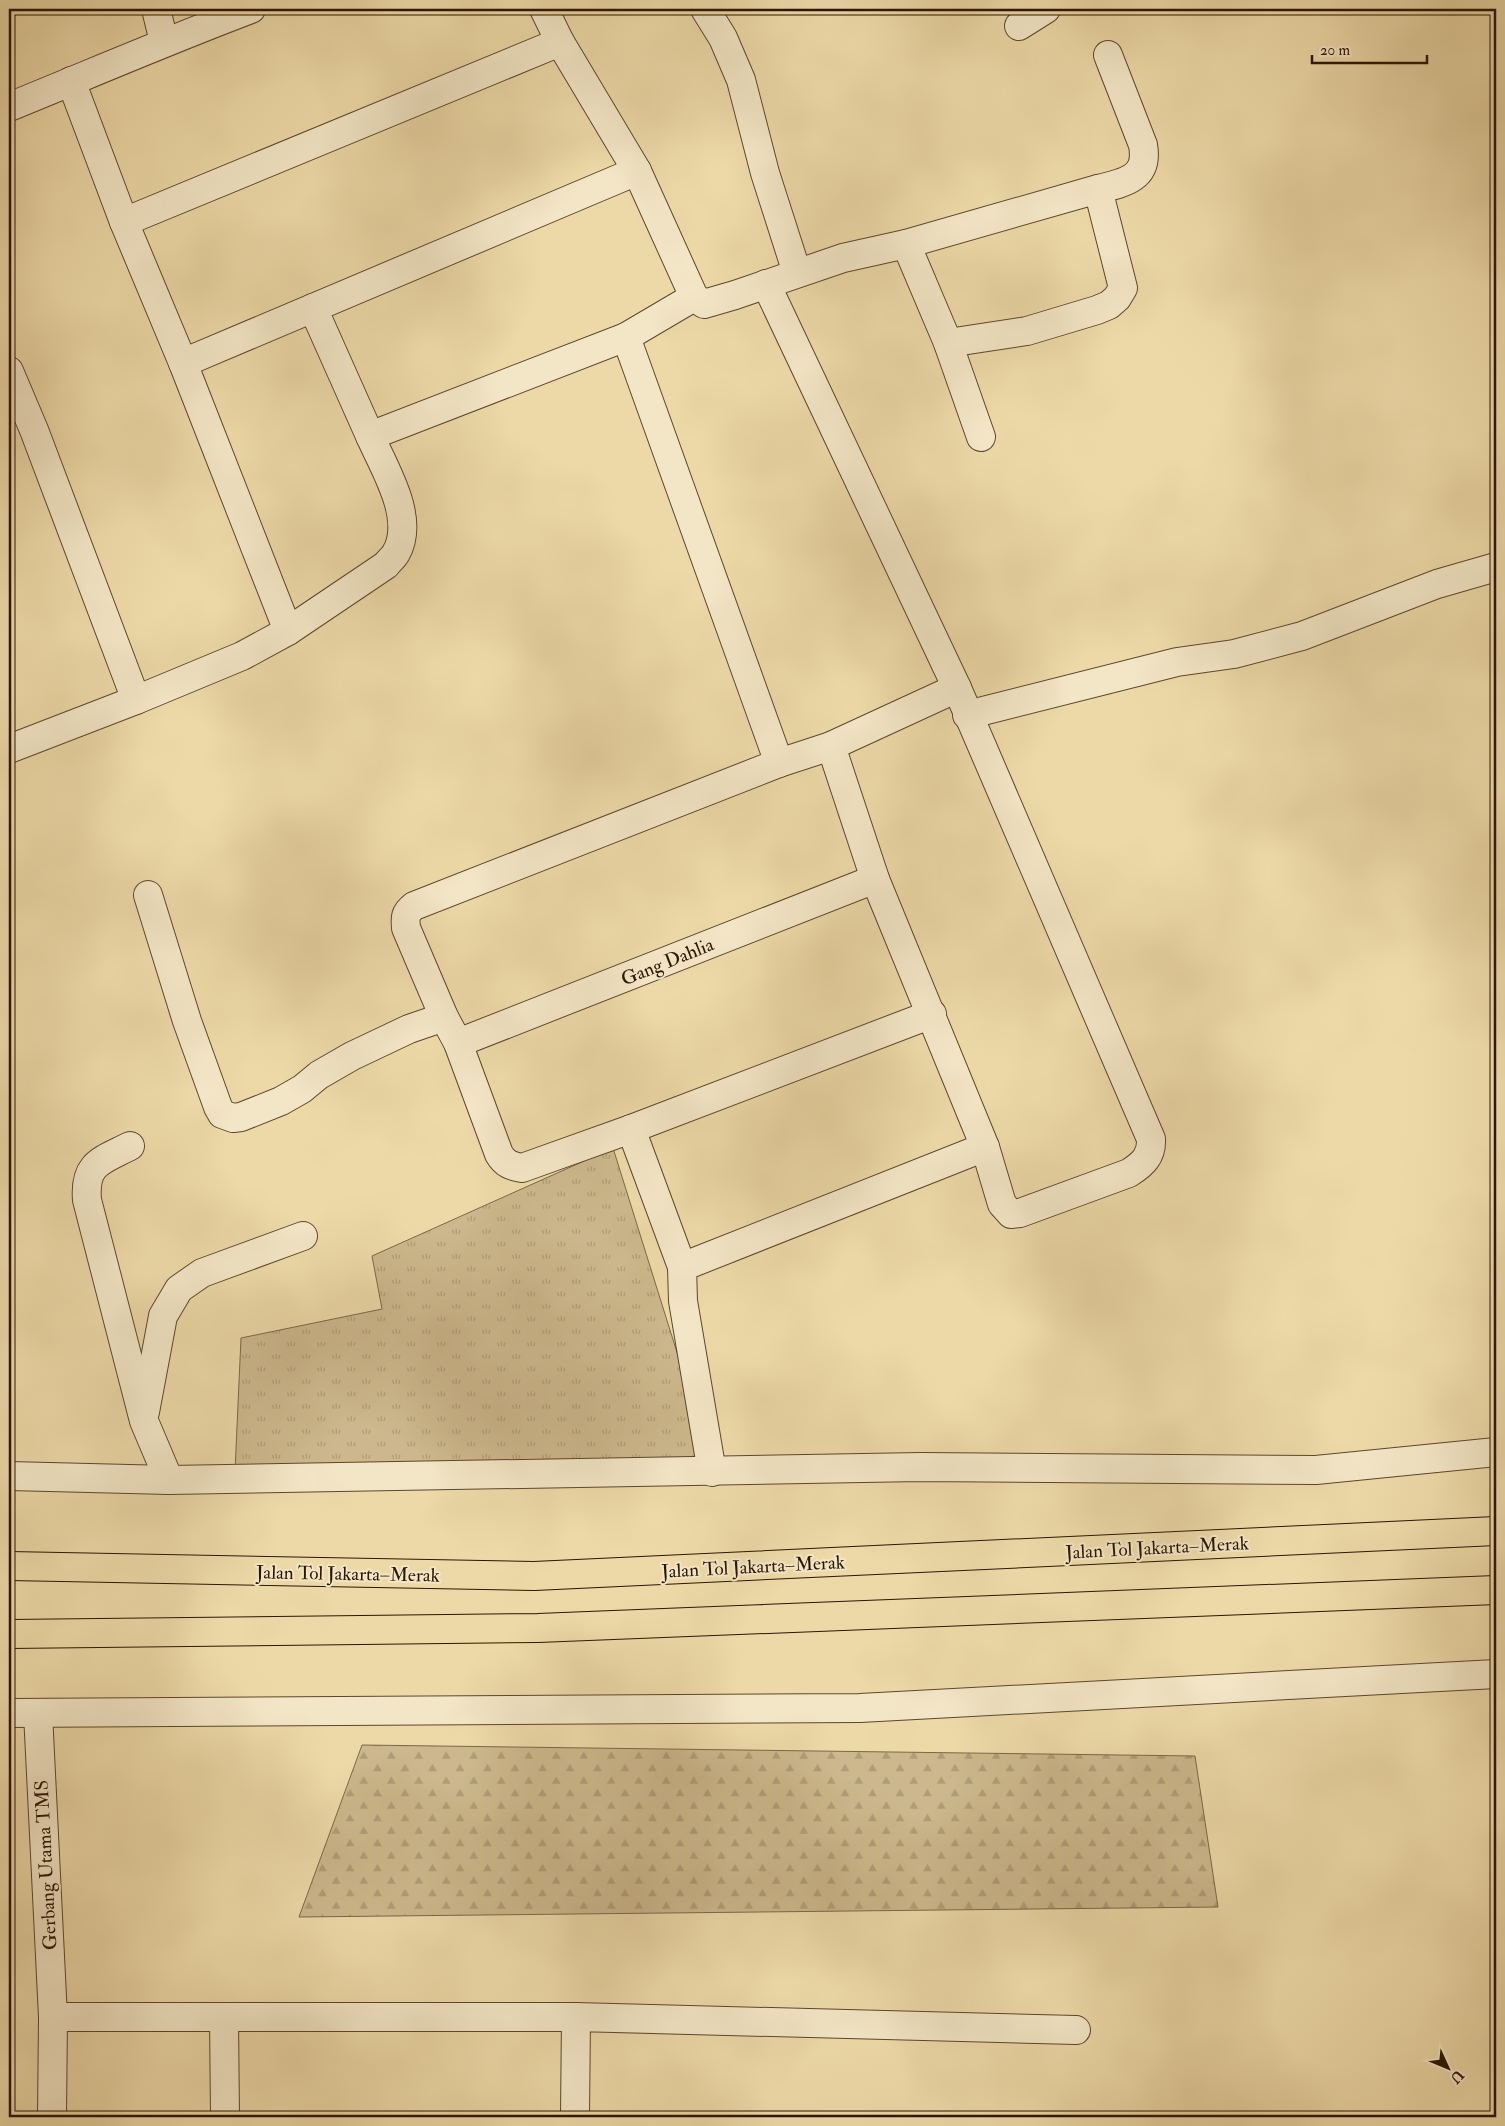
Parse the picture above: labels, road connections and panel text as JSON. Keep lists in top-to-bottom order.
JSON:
{
  "streets": {
    "highway": ["Jalan Tol Jakarta–Merak"],
    "street": ["Gang Dahlia", "Gerbang Utama TMS"]
  },
  "scale_bar": "20 m",
  "north": "bottom right"
}
